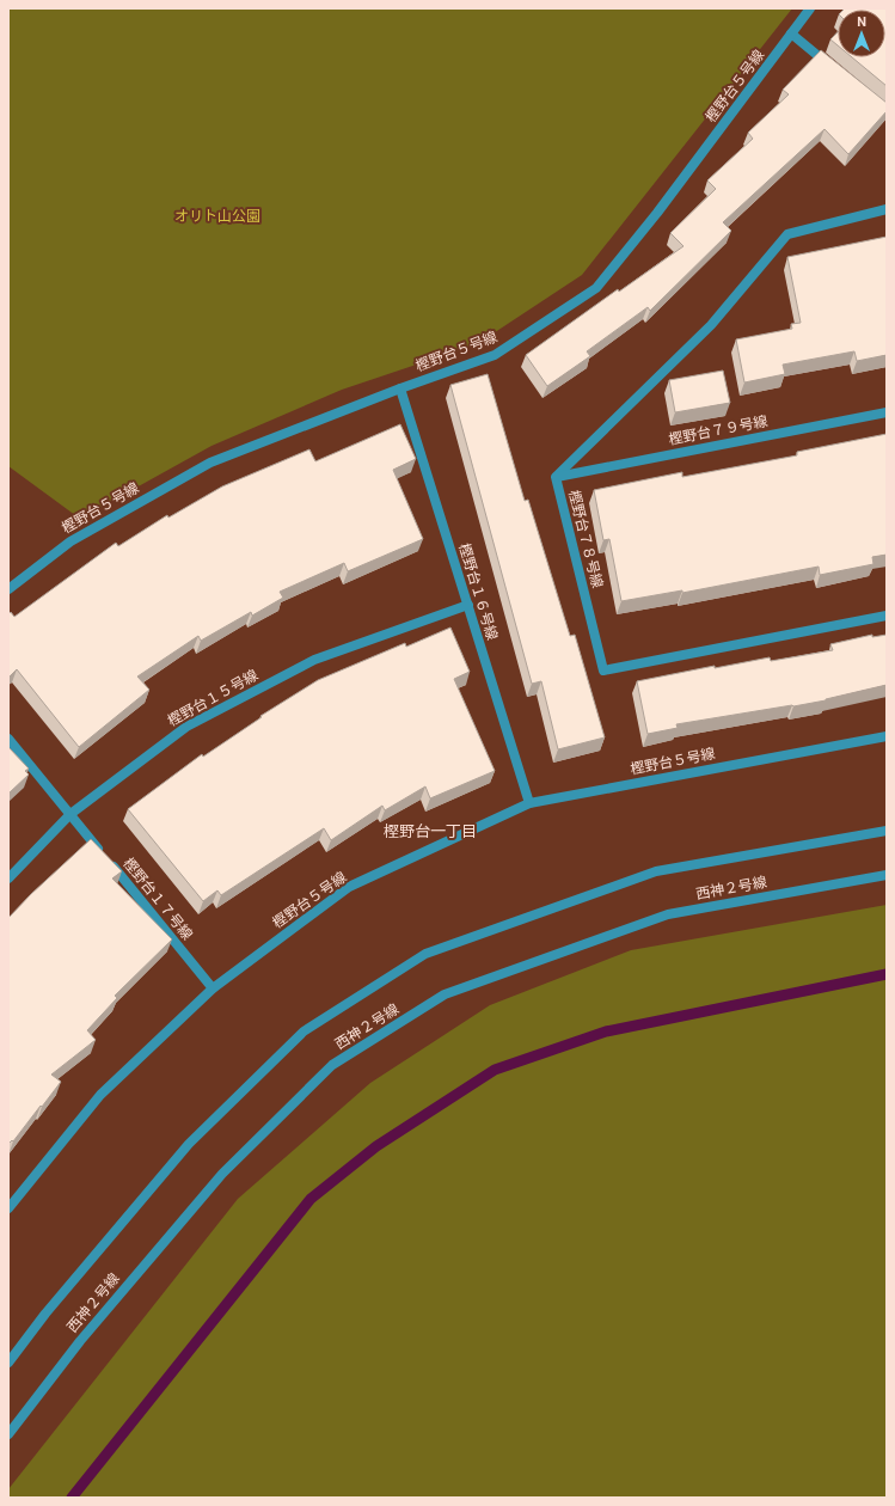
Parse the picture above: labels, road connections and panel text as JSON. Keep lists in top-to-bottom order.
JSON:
{
  "streets": {
    "street": [
      "樫野台５号線",
      "樫野台７９号線",
      "樫野台７８号線",
      "樫野台１６号線",
      "樫野台１５号線",
      "西神２号線",
      "樫野台１７号線"
    ]
  },
  "crossings": [
    ["樫野台５号線", "樫野台１６号線"],
    ["樫野台５号線", "樫野台１７号線"],
    ["樫野台７９号線", "樫野台７８号線"],
    ["樫野台１６号線", "樫野台１５号線"],
    ["樫野台１５号線", "樫野台１７号線"]
  ],
  "districts": ["樫野台一丁目"],
  "parks": ["オリト山公園"],
  "north": "top"
}
